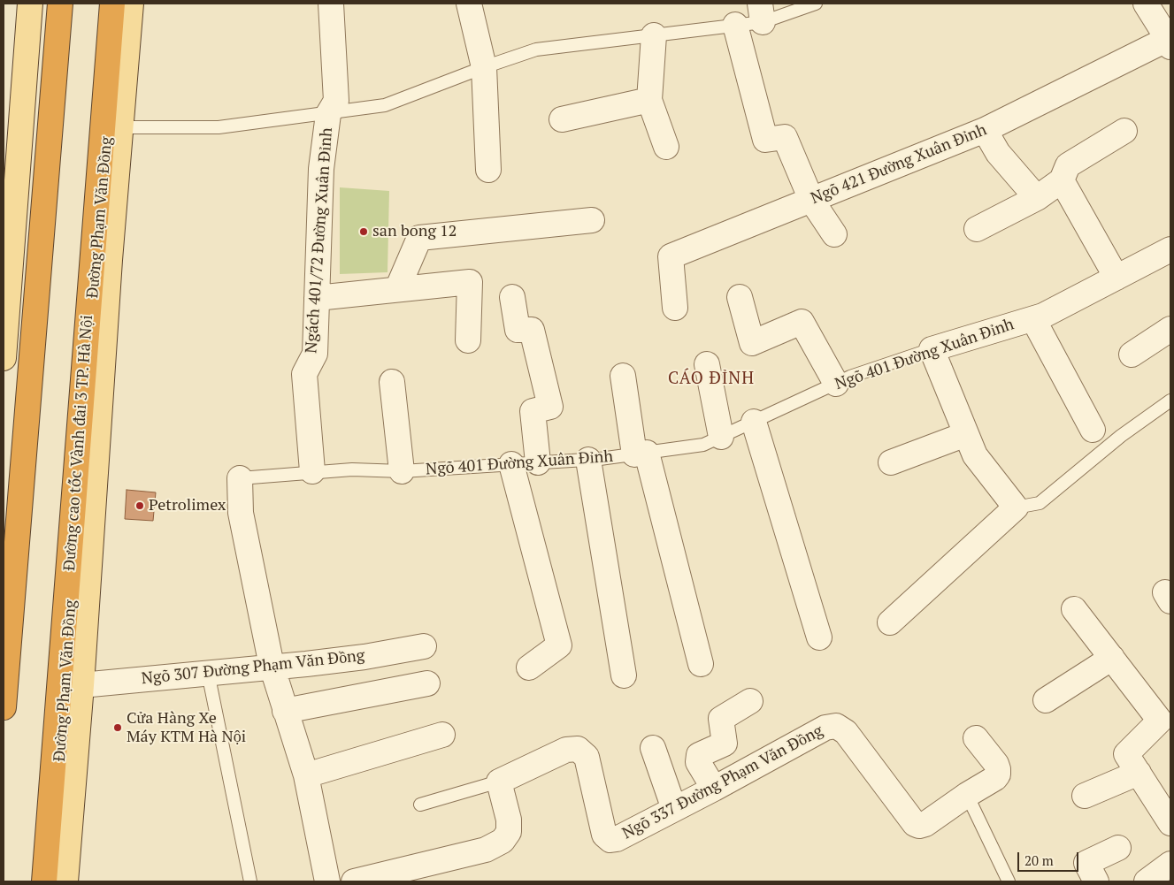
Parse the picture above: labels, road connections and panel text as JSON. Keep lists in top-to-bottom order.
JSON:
{
  "streets": {
    "highway": ["Đường cao tốc Vành đai 3 TP. Hà Nội"],
    "main road": ["Đường Phạm Văn Đồng"],
    "street": [
      "Ngõ 421 Đường Xuân Đỉnh",
      "Ngách 401/72 Đường Xuân Đỉnh",
      "Ngõ 401 Đường Xuân Đỉnh",
      "Ngõ 307 Đường Phạm Văn Đồng",
      "Ngõ 337 Đường Phạm Văn Đồng"
    ]
  },
  "crossings": [
    ["Đường Phạm Văn Đồng", "Ngõ 307 Đường Phạm Văn Đồng"],
    ["Ngách 401/72 Đường Xuân Đỉnh", "Ngõ 401 Đường Xuân Đỉnh"],
    ["Ngõ 401 Đường Xuân Đỉnh", "Ngõ 307 Đường Phạm Văn Đồng"]
  ],
  "districts": ["CÁO ĐỈNH"],
  "places": ["san bong 12", "Petrolimex", "Cửa Hàng Xe Máy KTM Hà Nội"],
  "scale_bar": "20 m"
}
